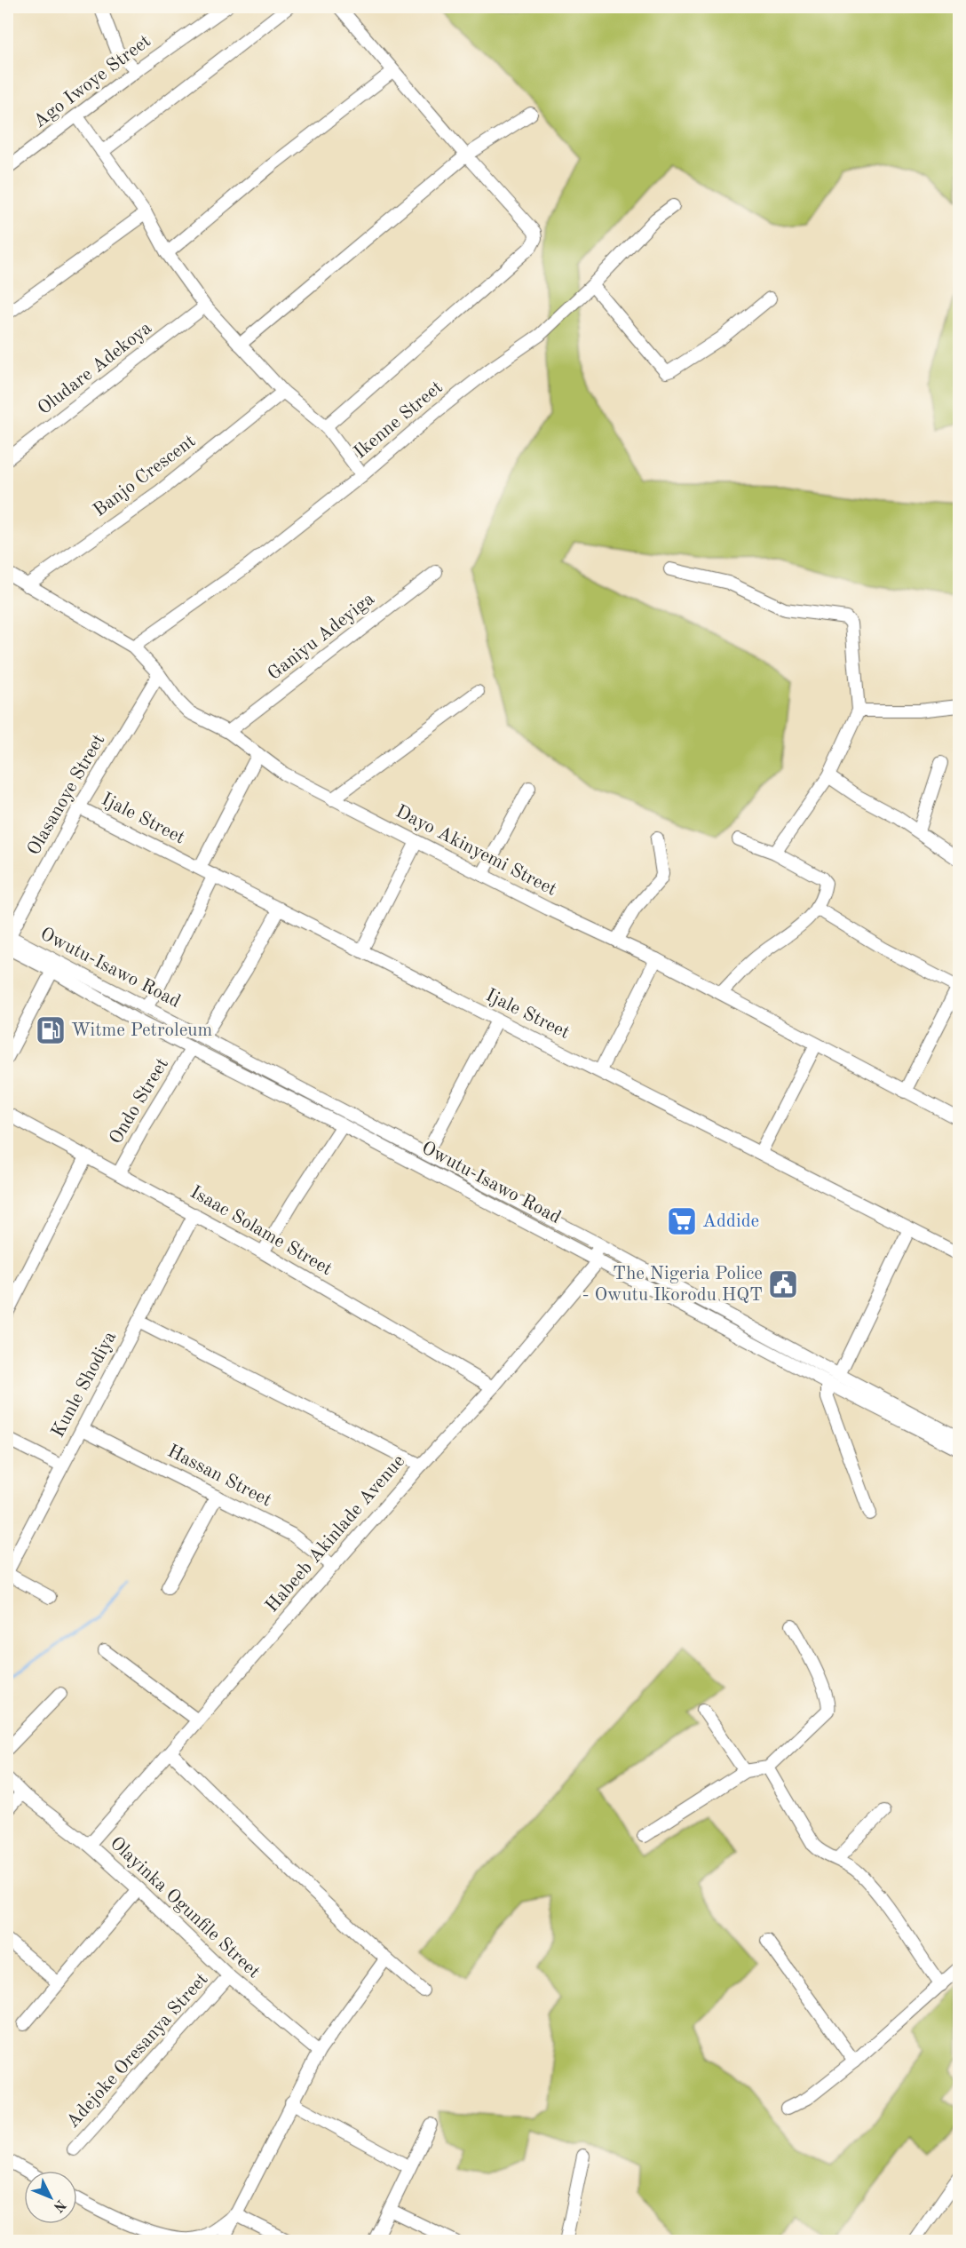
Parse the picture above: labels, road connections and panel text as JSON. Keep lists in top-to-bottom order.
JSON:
{
  "streets": {
    "street": [
      "Ago Iwoye Street",
      "Oludare Adekoya",
      "Ikenne Street",
      "Banjo Crescent",
      "Ganiyu Adeyiga",
      "Olasanoye Street",
      "Ijale Street",
      "Dayo Akinyemi Street",
      "Owutu-Isawo Road",
      "Ondo Street",
      "Isaac Solame Street",
      "Kunle Shodiya",
      "Hassan Street",
      "Habeeb Akinlade Avenue",
      "Olayinka Ogunfile Street",
      "Adejoke Oresanya Street"
    ]
  },
  "crossings": [
    ["Ikenne Street", "Dayo Akinyemi Street"],
    ["Banjo Crescent", "Dayo Akinyemi Street"],
    ["Ganiyu Adeyiga", "Dayo Akinyemi Street"],
    ["Olasanoye Street", "Ijale Street"],
    ["Olasanoye Street", "Dayo Akinyemi Street"],
    ["Olasanoye Street", "Owutu-Isawo Road"],
    ["Owutu-Isawo Road", "Ondo Street"],
    ["Owutu-Isawo Road", "Habeeb Akinlade Avenue"],
    ["Ondo Street", "Isaac Solame Street"],
    ["Isaac Solame Street", "Kunle Shodiya"],
    ["Isaac Solame Street", "Habeeb Akinlade Avenue"],
    ["Kunle Shodiya", "Hassan Street"],
    ["Hassan Street", "Habeeb Akinlade Avenue"],
    ["Habeeb Akinlade Avenue", "Olayinka Ogunfile Street"],
    ["Olayinka Ogunfile Street", "Adejoke Oresanya Street"]
  ],
  "places": {
    "fuel station": ["Witme Petroleum"],
    "supermarket": ["Addide"],
    "public building": ["The Nigeria Police - Owutu Ikorodu HQT"]
  },
  "north": "bottom right"
}
